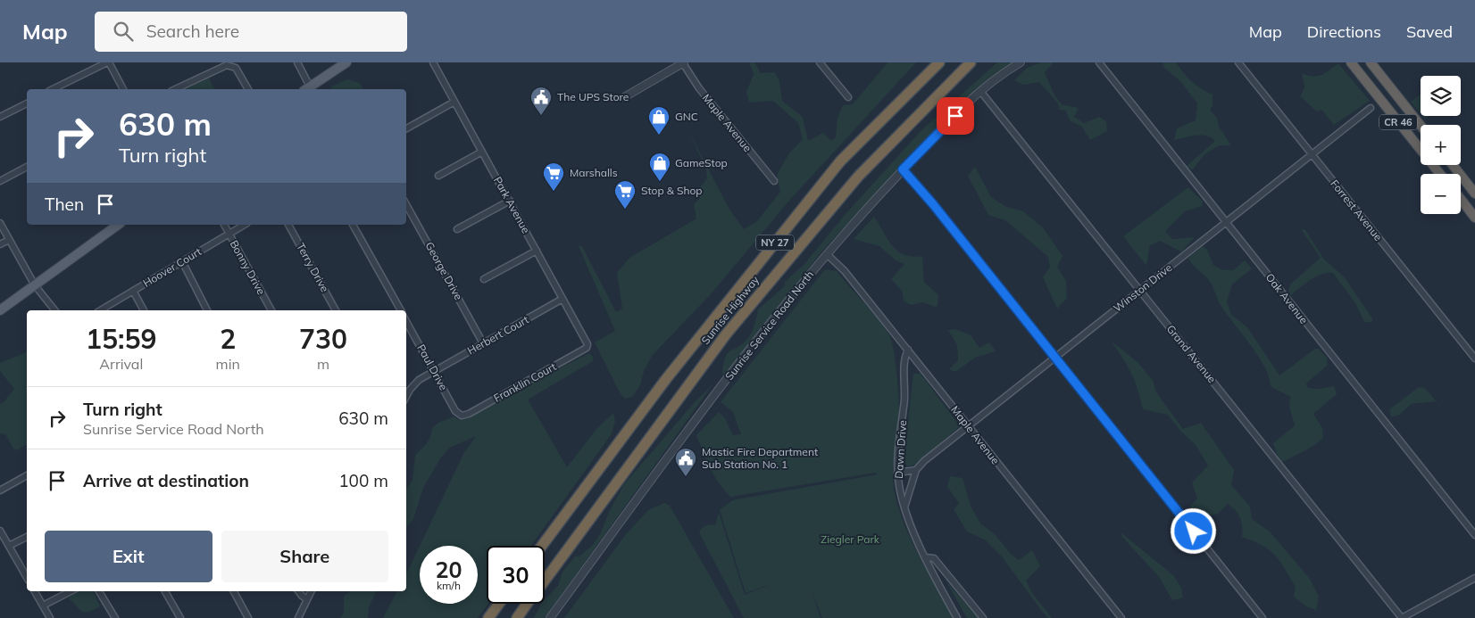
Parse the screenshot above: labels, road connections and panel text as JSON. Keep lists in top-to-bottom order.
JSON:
{
  "streets": {
    "highway": ["CR 46", "NY 27", "Sunrise Highway"],
    "street": [
      "Maple Avenue",
      "Park Avenue",
      "Forrest Avenue",
      "Hoover Court",
      "Bonny Drive",
      "Terry Drive",
      "George Drive",
      "Winston Drive",
      "Oak Avenue",
      "Sunrise Service Road North",
      "Herbert Court",
      "Grand Avenue",
      "Paul Drive",
      "Franklin Court",
      "Dawn Drive"
    ]
  },
  "crossings": [
    ["Maple Avenue", "Winston Drive"],
    ["Maple Avenue", "Sunrise Service Road North"],
    ["Maple Avenue", "Dawn Drive"],
    ["Park Avenue", "Herbert Court"],
    ["Park Avenue", "Franklin Court"],
    ["Forrest Avenue", "Winston Drive"],
    ["Hoover Court", "Bonny Drive"],
    ["George Drive", "Herbert Court"],
    ["Winston Drive", "Oak Avenue"],
    ["Winston Drive", "Grand Avenue"],
    ["Sunrise Service Road North", "Grand Avenue"],
    ["Herbert Court", "Paul Drive"],
    ["Paul Drive", "Franklin Court"]
  ],
  "parks": ["Ziegler Park"],
  "places": {
    "public building": ["The UPS Store", "Mastic Fire Department Sub Station No. 1"],
    "shop": ["GNC", "GameStop"],
    "supermarket": ["Marshalls", "Stop & Shop"]
  },
  "page": {
    "header": "Map",
    "search": "Search here",
    "nav": ["Map", "Directions", "Saved"],
    "map_buttons": ["+", "−"],
    "turn": ["630 m", "Turn right"],
    "then": "Then",
    "eta": [
      "15:59",
      "Arrival",
      "2",
      "min",
      "730",
      "m"
    ],
    "list": [
      {
        "name": "Turn right",
        "note": "Sunrise Service Road North",
        "value": "630 m"
      },
      {
        "name": "Arrive at destination",
        "value": "100 m"
      }
    ],
    "buttons": ["Exit", "Share"],
    "speed": "20 km/h",
    "limit": "30"
  }
}
